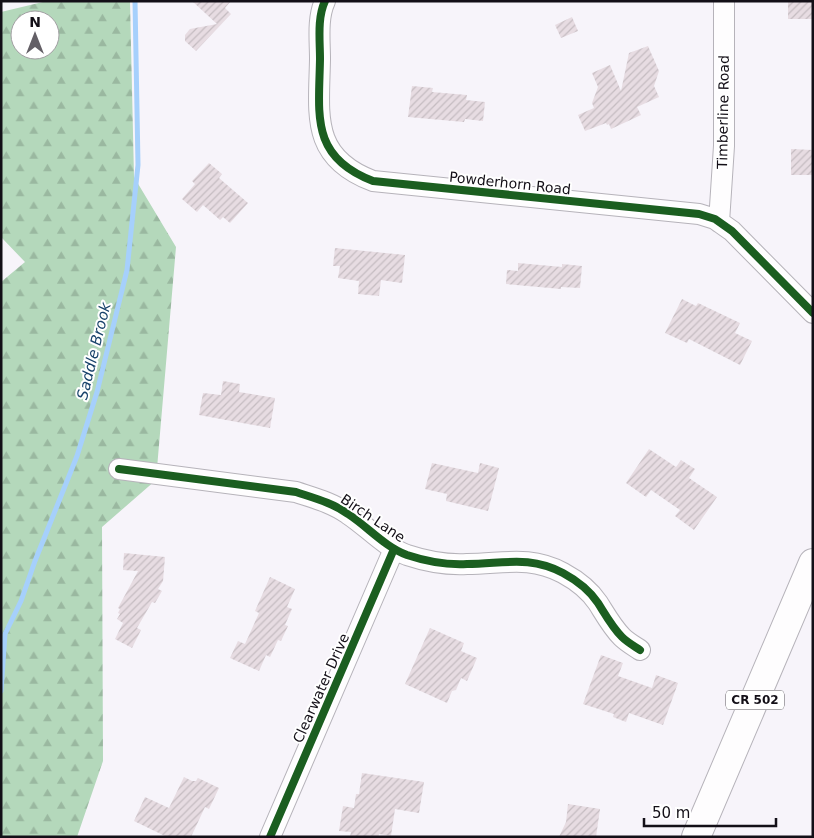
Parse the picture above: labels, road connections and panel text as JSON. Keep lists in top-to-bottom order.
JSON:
{
  "streets": {
    "main road": ["CR 502"],
    "street": [
      "Timberline Road",
      "Powderhorn Road",
      "Birch Lane",
      "Clearwater Drive"
    ]
  },
  "crossings": [
    ["Timberline Road", "Powderhorn Road"],
    ["Birch Lane", "Clearwater Drive"]
  ],
  "water": ["Saddle Brook"],
  "scale_bar": "50 m",
  "north": "top"
}
